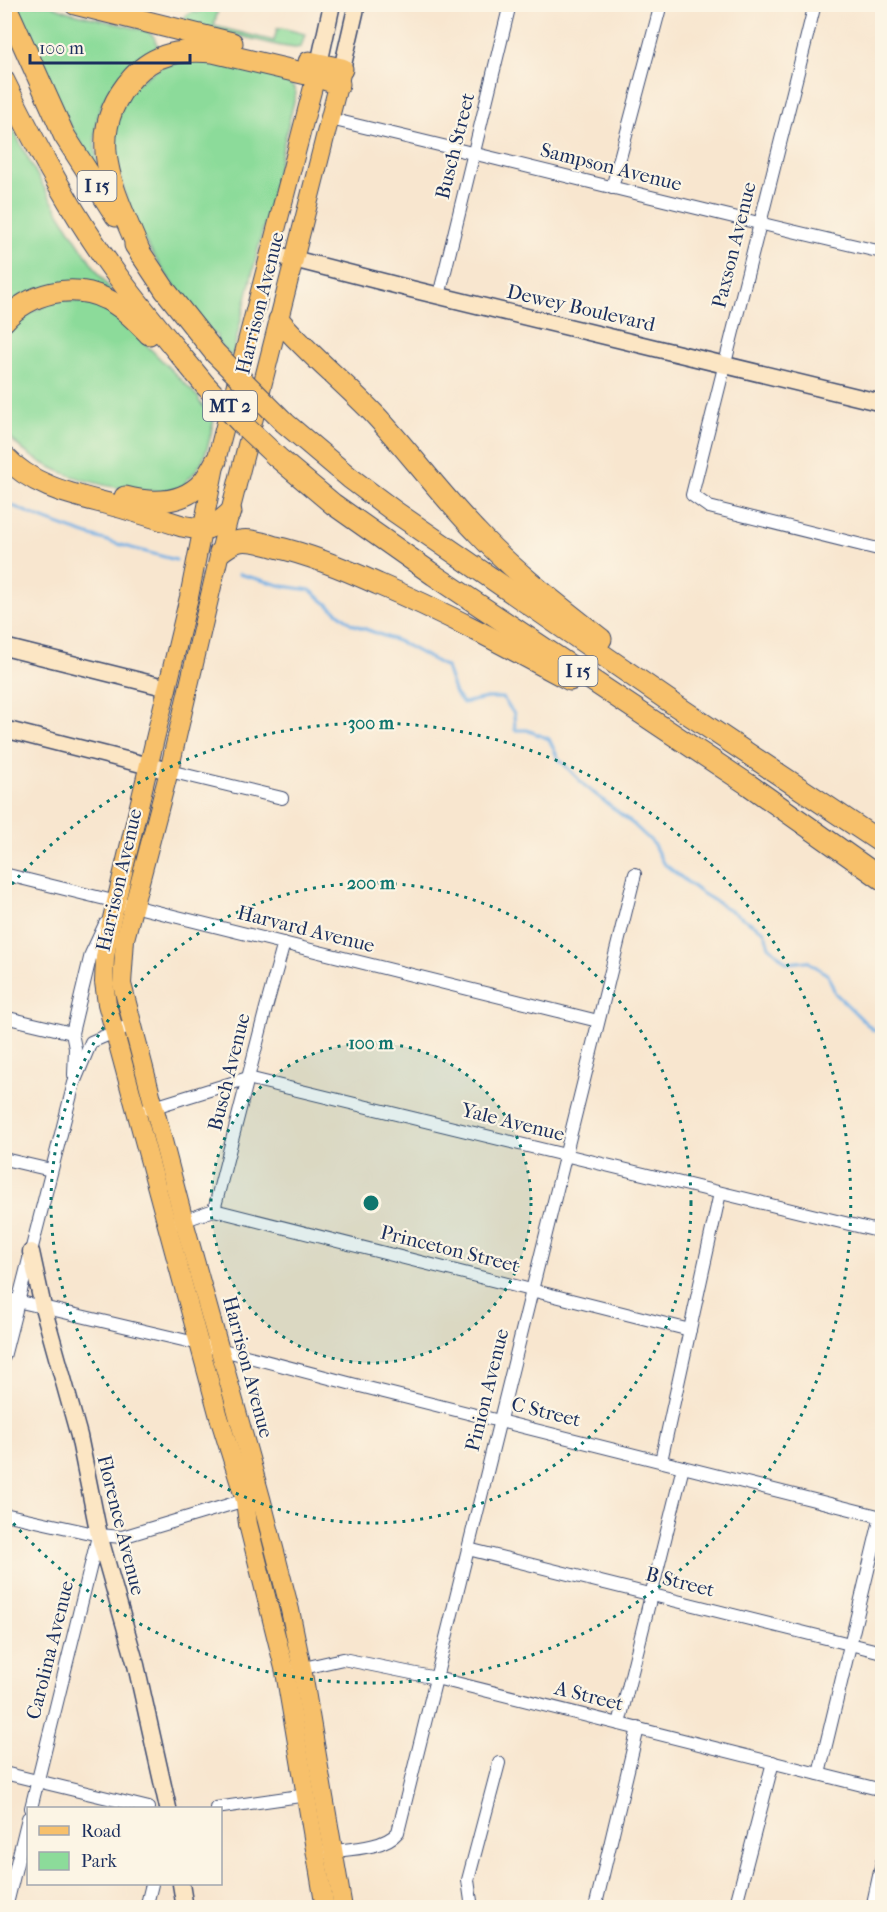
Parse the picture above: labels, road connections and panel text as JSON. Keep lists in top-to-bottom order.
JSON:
{
  "streets": {
    "highway": ["I 15"],
    "main road": ["Harrison Avenue", "MT 2"],
    "street": [
      "Busch Street",
      "Sampson Avenue",
      "Paxson Avenue",
      "Dewey Boulevard",
      "Harvard Avenue",
      "Busch Avenue",
      "Yale Avenue",
      "Princeton Street",
      "Pinion Avenue",
      "C Street",
      "Florence Avenue",
      "B Street",
      "Carolina Avenue",
      "A Street"
    ]
  },
  "crossings": [
    ["Busch Street", "Sampson Avenue"],
    ["Busch Street", "Dewey Boulevard"],
    ["Sampson Avenue", "Paxson Avenue"],
    ["Sampson Avenue", "Harrison Avenue"],
    ["Paxson Avenue", "Dewey Boulevard"],
    ["Harrison Avenue", "Dewey Boulevard"],
    ["Harrison Avenue", "Harvard Avenue"],
    ["Harrison Avenue", "Pinion Avenue"],
    ["Harrison Avenue", "C Street"],
    ["Harrison Avenue", "A Street"],
    ["Harvard Avenue", "Busch Avenue"],
    ["Harvard Avenue", "Pinion Avenue"],
    ["Busch Avenue", "Yale Avenue"],
    ["Busch Avenue", "Princeton Street"],
    ["Yale Avenue", "Pinion Avenue"],
    ["Princeton Street", "Pinion Avenue"],
    ["Pinion Avenue", "C Street"],
    ["Pinion Avenue", "B Street"],
    ["Pinion Avenue", "A Street"],
    ["C Street", "Florence Avenue"],
    ["Florence Avenue", "Carolina Avenue"]
  ],
  "legend": ["Road", "Park"],
  "scale_bar": "100 m",
  "rings": ["300 m", "200 m", "100 m"]
}
